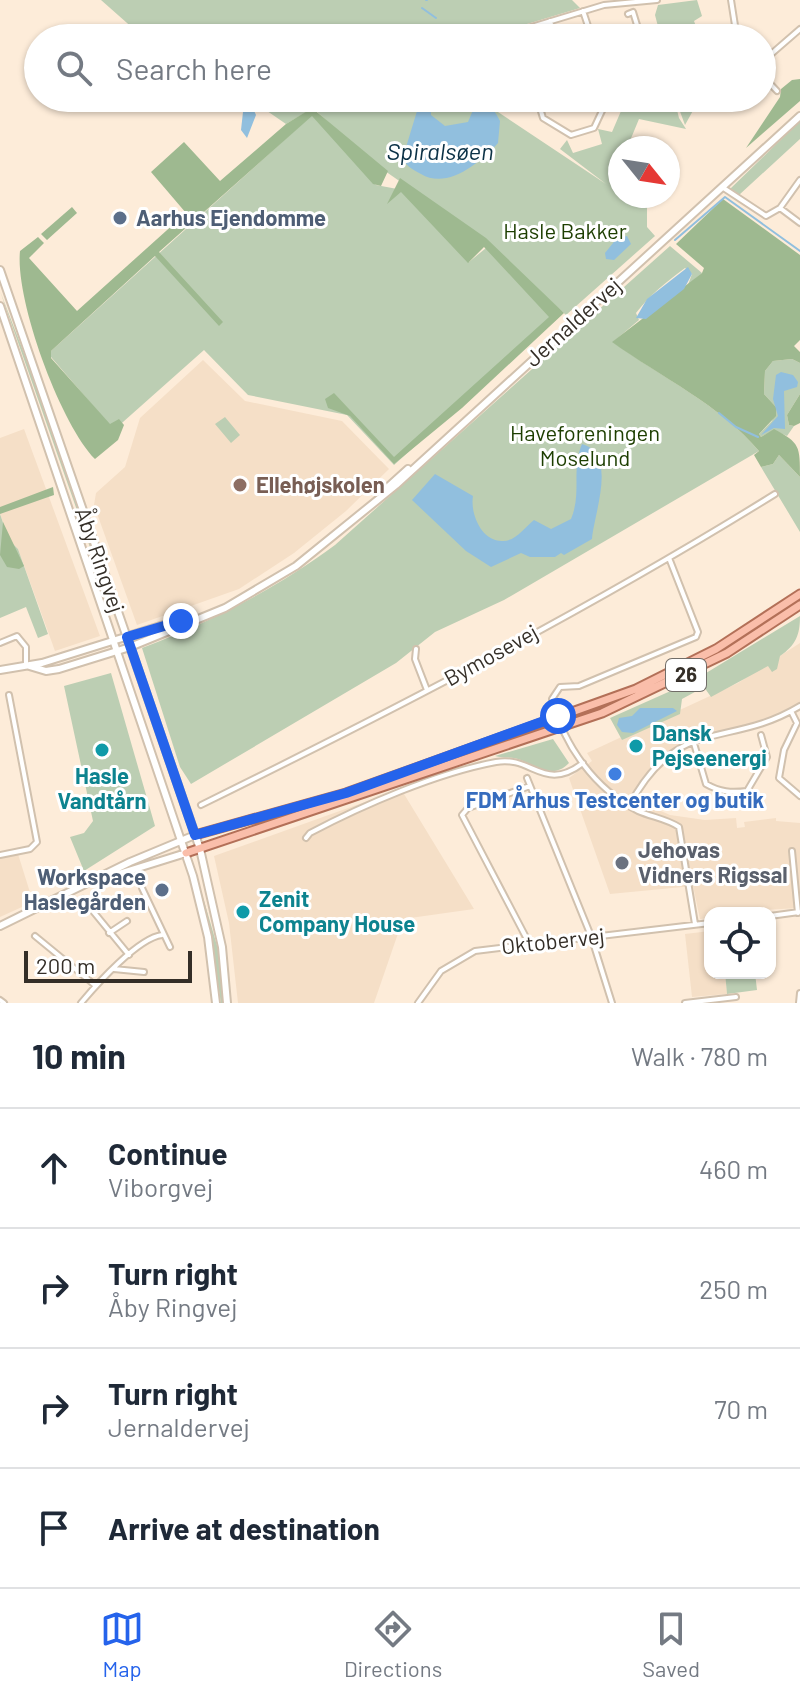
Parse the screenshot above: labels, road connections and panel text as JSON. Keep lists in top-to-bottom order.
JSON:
{
  "streets": {
    "main road": ["Jernaldervej", "Åby Ringvej", "26"],
    "street": ["Bymosevej", "Oktobervej"]
  },
  "crossings": [
    ["Jernaldervej", "Åby Ringvej"],
    ["Åby Ringvej", "26"]
  ],
  "water": ["Spiralsøen"],
  "parks": ["Hasle Bakker", "Haveforeningen Moselund"],
  "places": [
    "Aarhus Ejendomme",
    "Ellehøjskolen",
    "Dansk Pejseenergi",
    "Hasle Vandtårn",
    "FDM Århus Testcenter og butik",
    "Jehovas Vidners Rigssal",
    "Workspace Haslegården",
    "Zenit Company House"
  ],
  "scale_bar": "200 m",
  "north": "bottom right",
  "page": {
    "search": "Search here",
    "scale": "200 m",
    "heading": ["10 min", "Walk · 780 m"],
    "list": [
      ["Continue", "Viborgvej", "460 m"],
      ["Turn right", "Åby Ringvej", "250 m"],
      ["Turn right", "Jernaldervej", "70 m"],
      "Arrive at destination"
    ],
    "nav": ["Map", "Directions", "Saved"]
  }
}
